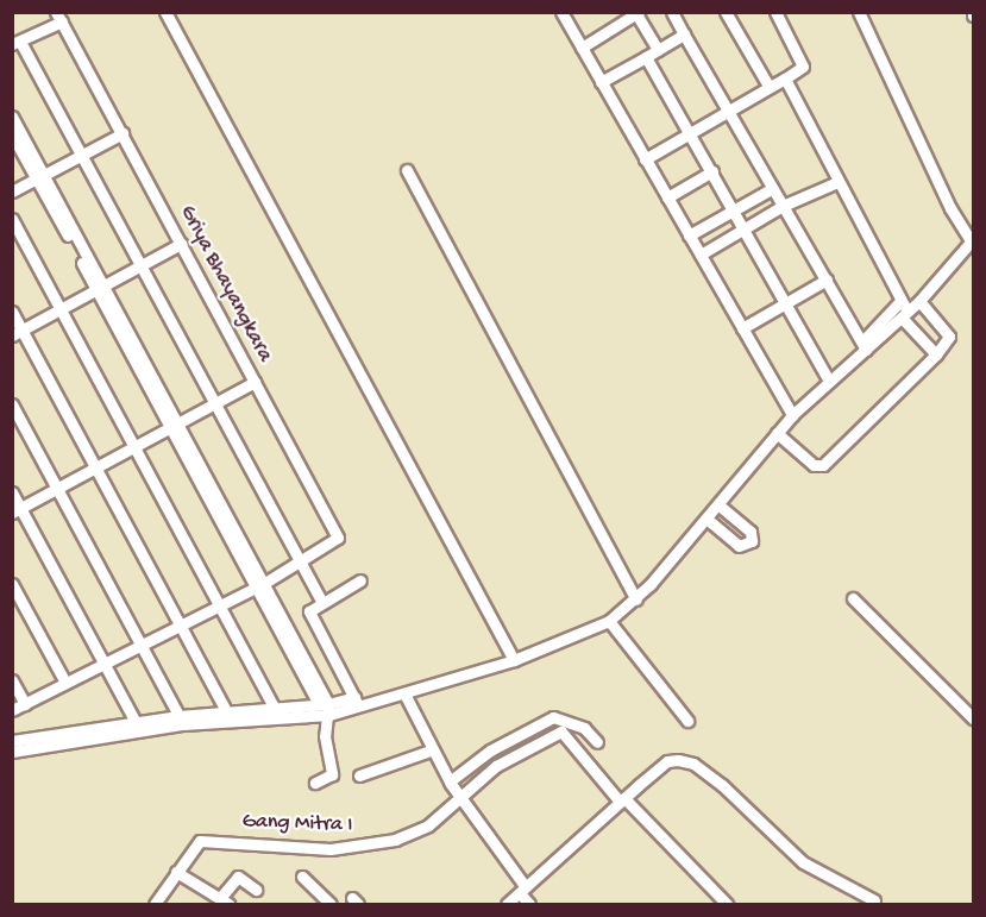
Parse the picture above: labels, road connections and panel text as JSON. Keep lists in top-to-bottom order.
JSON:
{
  "streets": {
    "street": ["Griya Bhayangkara", "Gang Mitra I"]
  }
}
